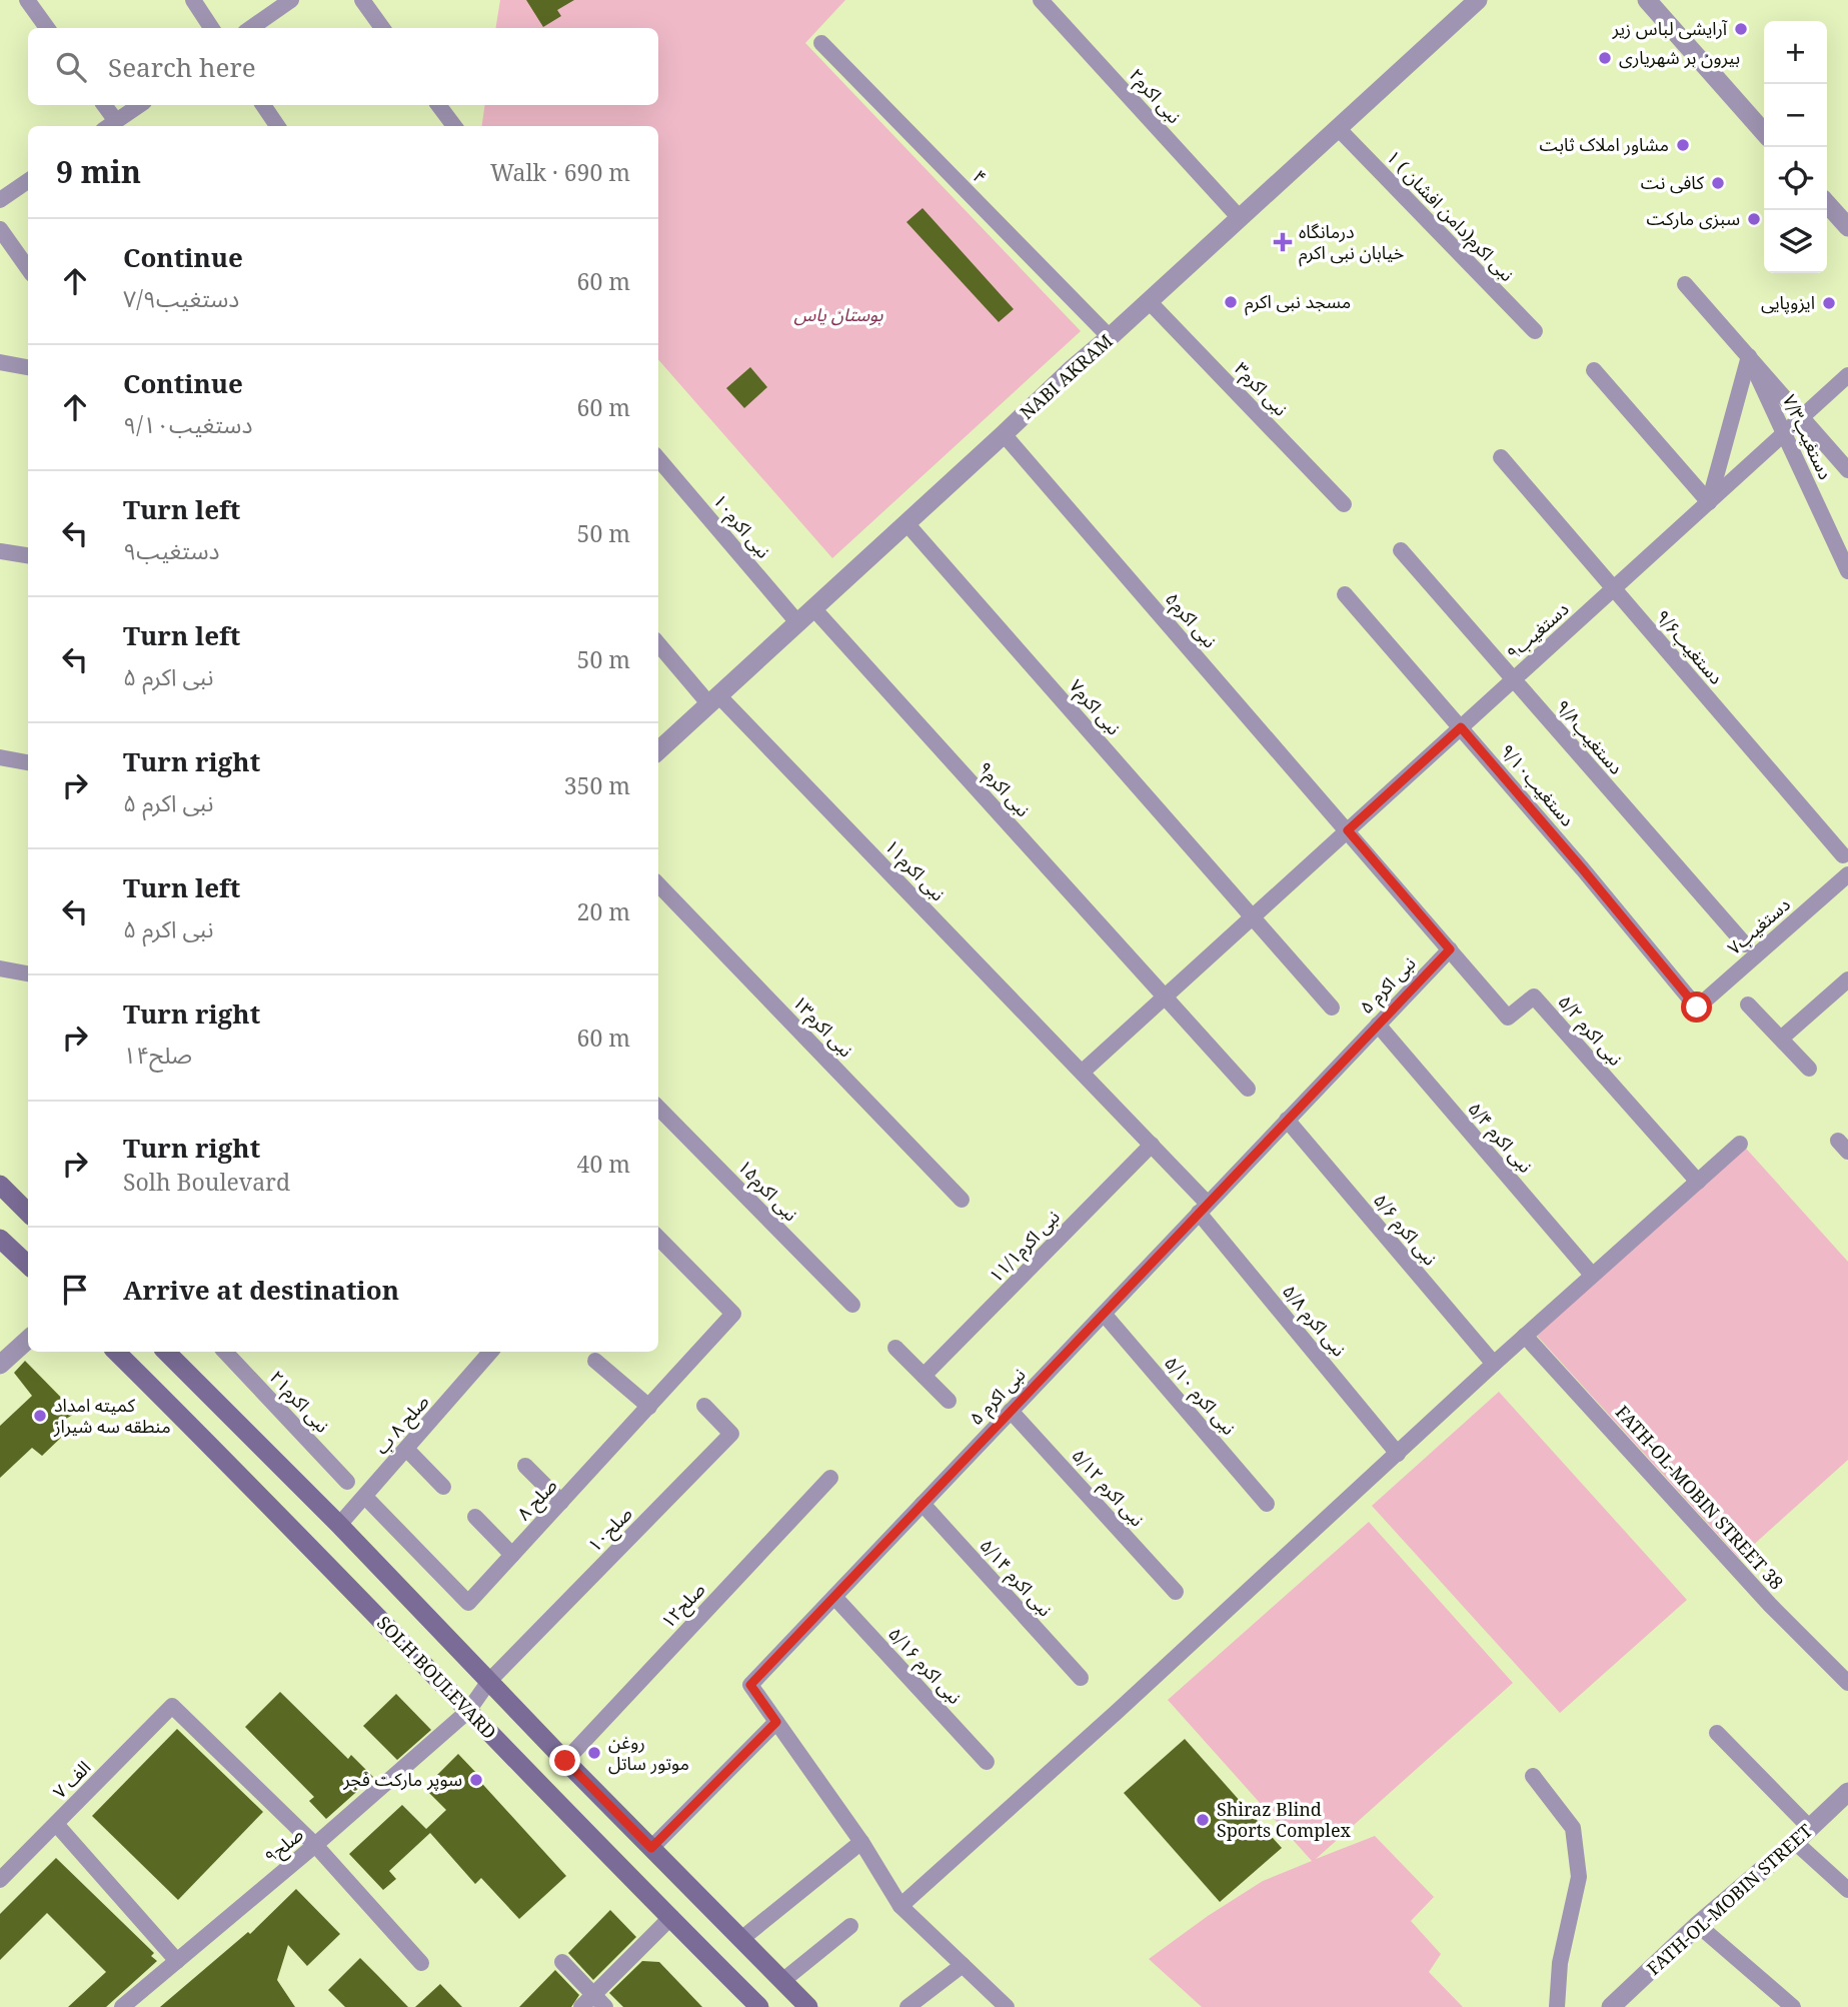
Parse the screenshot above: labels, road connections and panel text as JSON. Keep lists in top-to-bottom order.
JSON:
{
  "streets": {
    "main road": ["SOLH BOULEVARD"],
    "street": [
      "نبی اکرم۲",
      "۴",
      "۱ نبی اکرم(دامن افشان )",
      "NABI AKRAM",
      "نبی اکرم۳",
      "دستغیب۷/۳",
      "نبی اکرم۱۰",
      "نبی اکرم۵",
      "دستغیب۹",
      "دستغیب۹/۶",
      "نبی اکرم۷",
      "دستغیب۹/۸",
      "دستغیب۹/۱۰",
      "نبی اکرم۹",
      "نبی اکرم۱۱",
      "دستغیب۷",
      "نبی اکرم ۵",
      "نبی اکرم۱۳",
      "نبی اکرم ۵/۲",
      "نبی اکرم ۵/۴",
      "نبی اکرم۱۵",
      "نبی اکرم ۵/۶",
      "نبی اکرم۱۱/۱",
      "نبی اکرم ۵/۸",
      "نبی اکرم ۵/۱۰",
      "نبی اکرم۲۱",
      "صلح ۸ ب",
      "نبی اکرم ۵/۱۲",
      "FATH-OL-MOBIN STREET 38",
      "۸ صلح",
      "صلح۱۰",
      "نبی اکرم ۵/۱۴",
      "صلح۱۲",
      "نبی اکرم ۵/۱۶",
      "۷ الف",
      "صلح۹",
      "FATH-OL-MOBIN STREET"
    ]
  },
  "crossings": [
    ["نبی اکرم۲", "NABI AKRAM"],
    ["۴", "NABI AKRAM"],
    ["۱ نبی اکرم(دامن افشان )", "NABI AKRAM"],
    ["NABI AKRAM", "نبی اکرم۳"],
    ["NABI AKRAM", "نبی اکرم۱۰"],
    ["NABI AKRAM", "نبی اکرم۵"],
    ["NABI AKRAM", "نبی اکرم۷"],
    ["NABI AKRAM", "نبی اکرم۹"],
    ["NABI AKRAM", "نبی اکرم۱۱"],
    ["نبی اکرم۵", "دستغیب۹"],
    ["دستغیب۹", "دستغیب۹/۶"],
    ["دستغیب۹", "نبی اکرم۷"],
    ["دستغیب۹", "دستغیب۹/۸"],
    ["دستغیب۹", "دستغیب۹/۱۰"],
    ["دستغیب۹", "نبی اکرم۹"],
    ["دستغیب۹/۱۰", "دستغیب۷"],
    ["نبی اکرم۱۱", "نبی اکرم۱۱/۱"],
    ["نبی اکرم۱۱", "نبی اکرم ۵/۸"],
    ["نبی اکرم ۵", "نبی اکرم ۵/۲"],
    ["نبی اکرم ۵", "نبی اکرم ۵/۴"],
    ["نبی اکرم ۵", "نبی اکرم ۵/۶"],
    ["نبی اکرم ۵", "نبی اکرم ۵/۸"],
    ["نبی اکرم ۵", "نبی اکرم ۵/۱۰"],
    ["نبی اکرم ۵", "نبی اکرم ۵/۱۲"],
    ["نبی اکرم ۵", "نبی اکرم ۵/۱۴"],
    ["نبی اکرم ۵", "نبی اکرم ۵/۱۶"],
    ["نبی اکرم۱۱/۱", "نبی اکرم ۵/۸"],
    ["صلح ۸ ب", "۸ صلح"],
    ["صلح ۸ ب", "SOLH BOULEVARD"],
    ["صلح۱۰", "SOLH BOULEVARD"],
    ["صلح۱۰", "صلح۹"],
    ["صلح۱۲", "SOLH BOULEVARD"],
    ["SOLH BOULEVARD", "صلح۹"],
    ["۷ الف", "صلح۹"]
  ],
  "parks": ["بوستان یاس"],
  "places": {
    "other": [
      "آرایشی لباس زیر",
      "بیرون بر شهریاری",
      "مشاور املاک ثابت",
      "کافی نت",
      "سبزی مارکت",
      "مسجد نبی اکرم",
      "ایزوپایی",
      "کمیته امداد منطقه سه شیراز",
      "روغن موتور ساتل",
      "سوپر مارکت فجر",
      "Shiraz Blind Sports Complex"
    ],
    "health": ["درمانگاه خیابان نبی اکرم"]
  },
  "page": {
    "map_buttons": ["+", "−"],
    "search": "Search here",
    "heading": ["9 min", "Walk · 690 m"],
    "list": [
      ["Continue", "دستغیب۷/۹", "60 m"],
      ["Continue", "دستغیب۹/۱۰", "60 m"],
      ["Turn left", "دستغیب۹", "50 m"],
      ["Turn left", "نبی اکرم ۵", "50 m"],
      ["Turn right", "نبی اکرم ۵", "350 m"],
      ["Turn left", "نبی اکرم ۵", "20 m"],
      ["Turn right", "صلح۱۴", "60 m"],
      ["Turn right", "Solh Boulevard", "40 m"],
      "Arrive at destination"
    ]
  }
}
